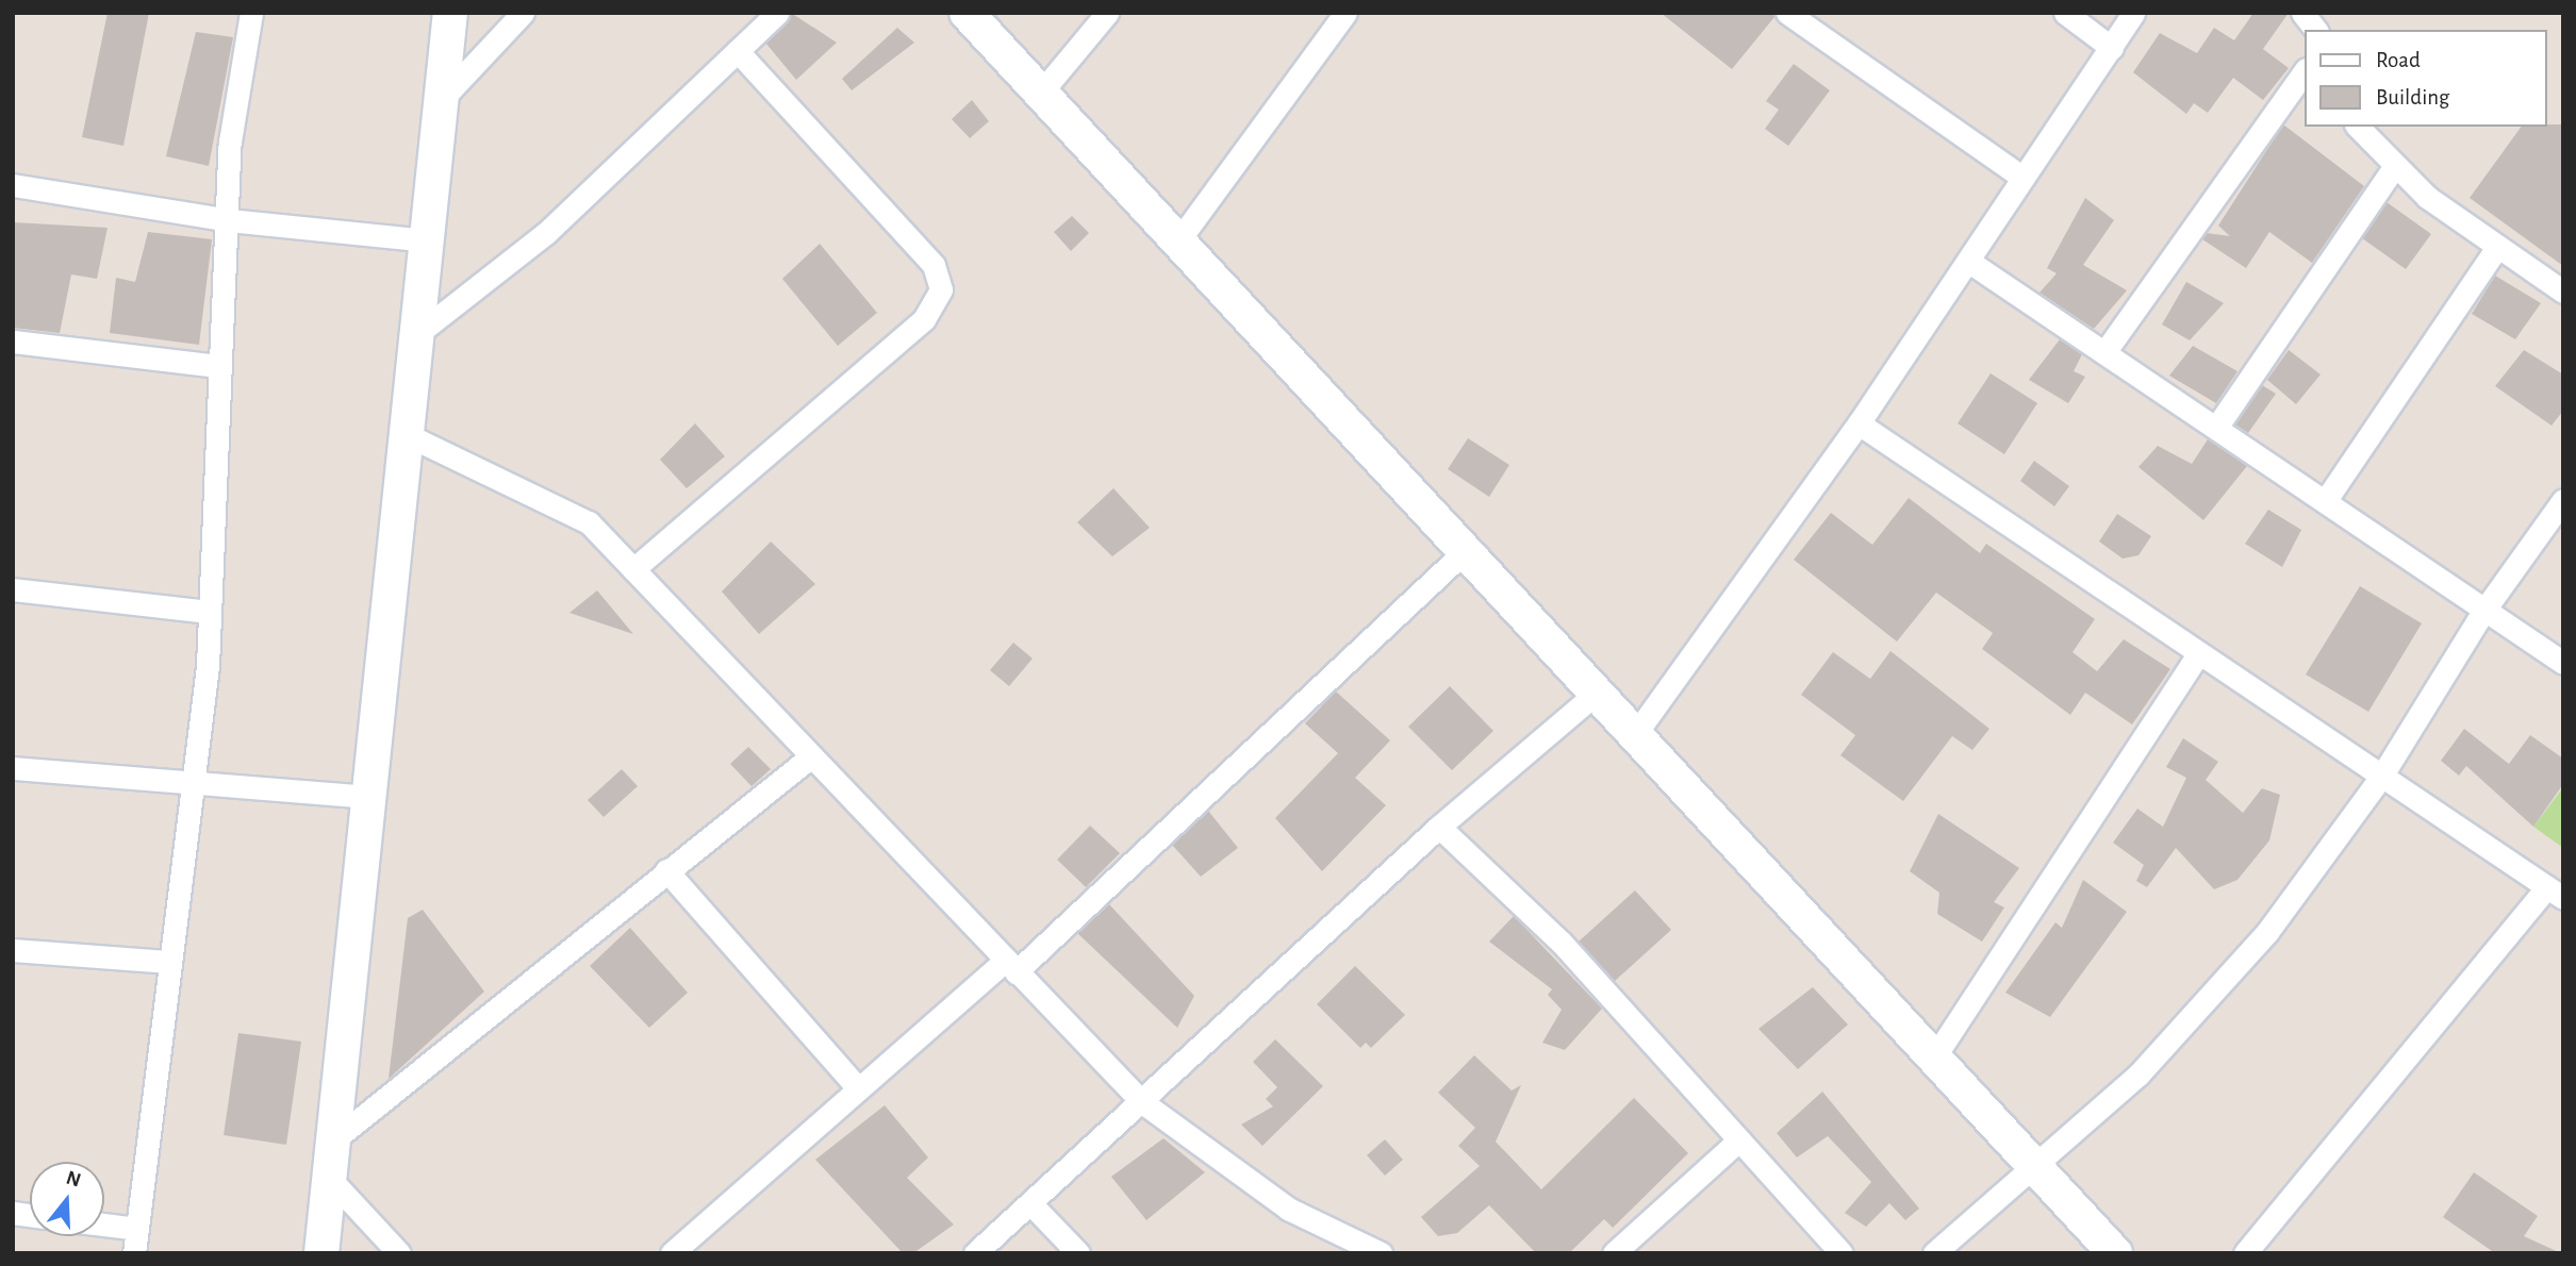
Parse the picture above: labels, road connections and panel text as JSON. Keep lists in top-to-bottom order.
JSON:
{
  "legend": ["Road", "Building"],
  "north": "top"
}
